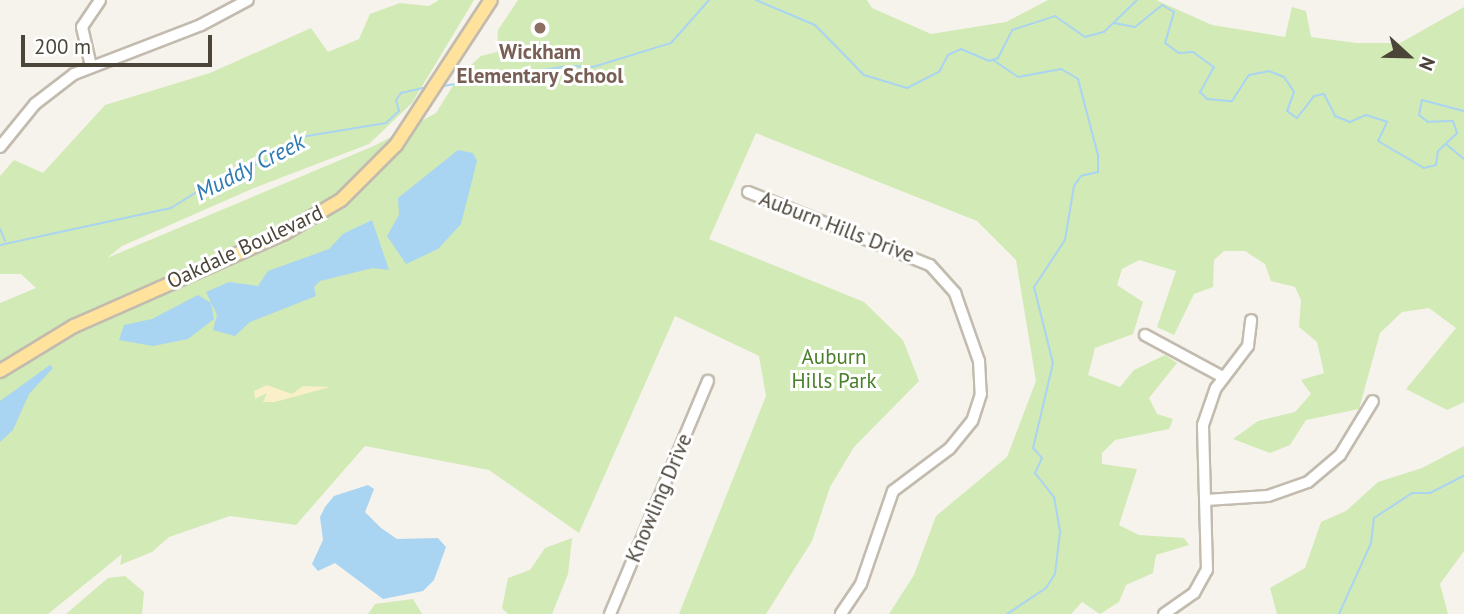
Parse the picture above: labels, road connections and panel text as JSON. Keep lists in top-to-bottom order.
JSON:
{
  "streets": {
    "main road": ["Oakdale Boulevard"],
    "street": ["Auburn Hills Drive", "Knowling Drive"]
  },
  "water": ["Muddy Creek"],
  "parks": ["Auburn Hills Park"],
  "places": ["Wickham Elementary School"],
  "scale_bar": "200 m",
  "north": "right"
}
